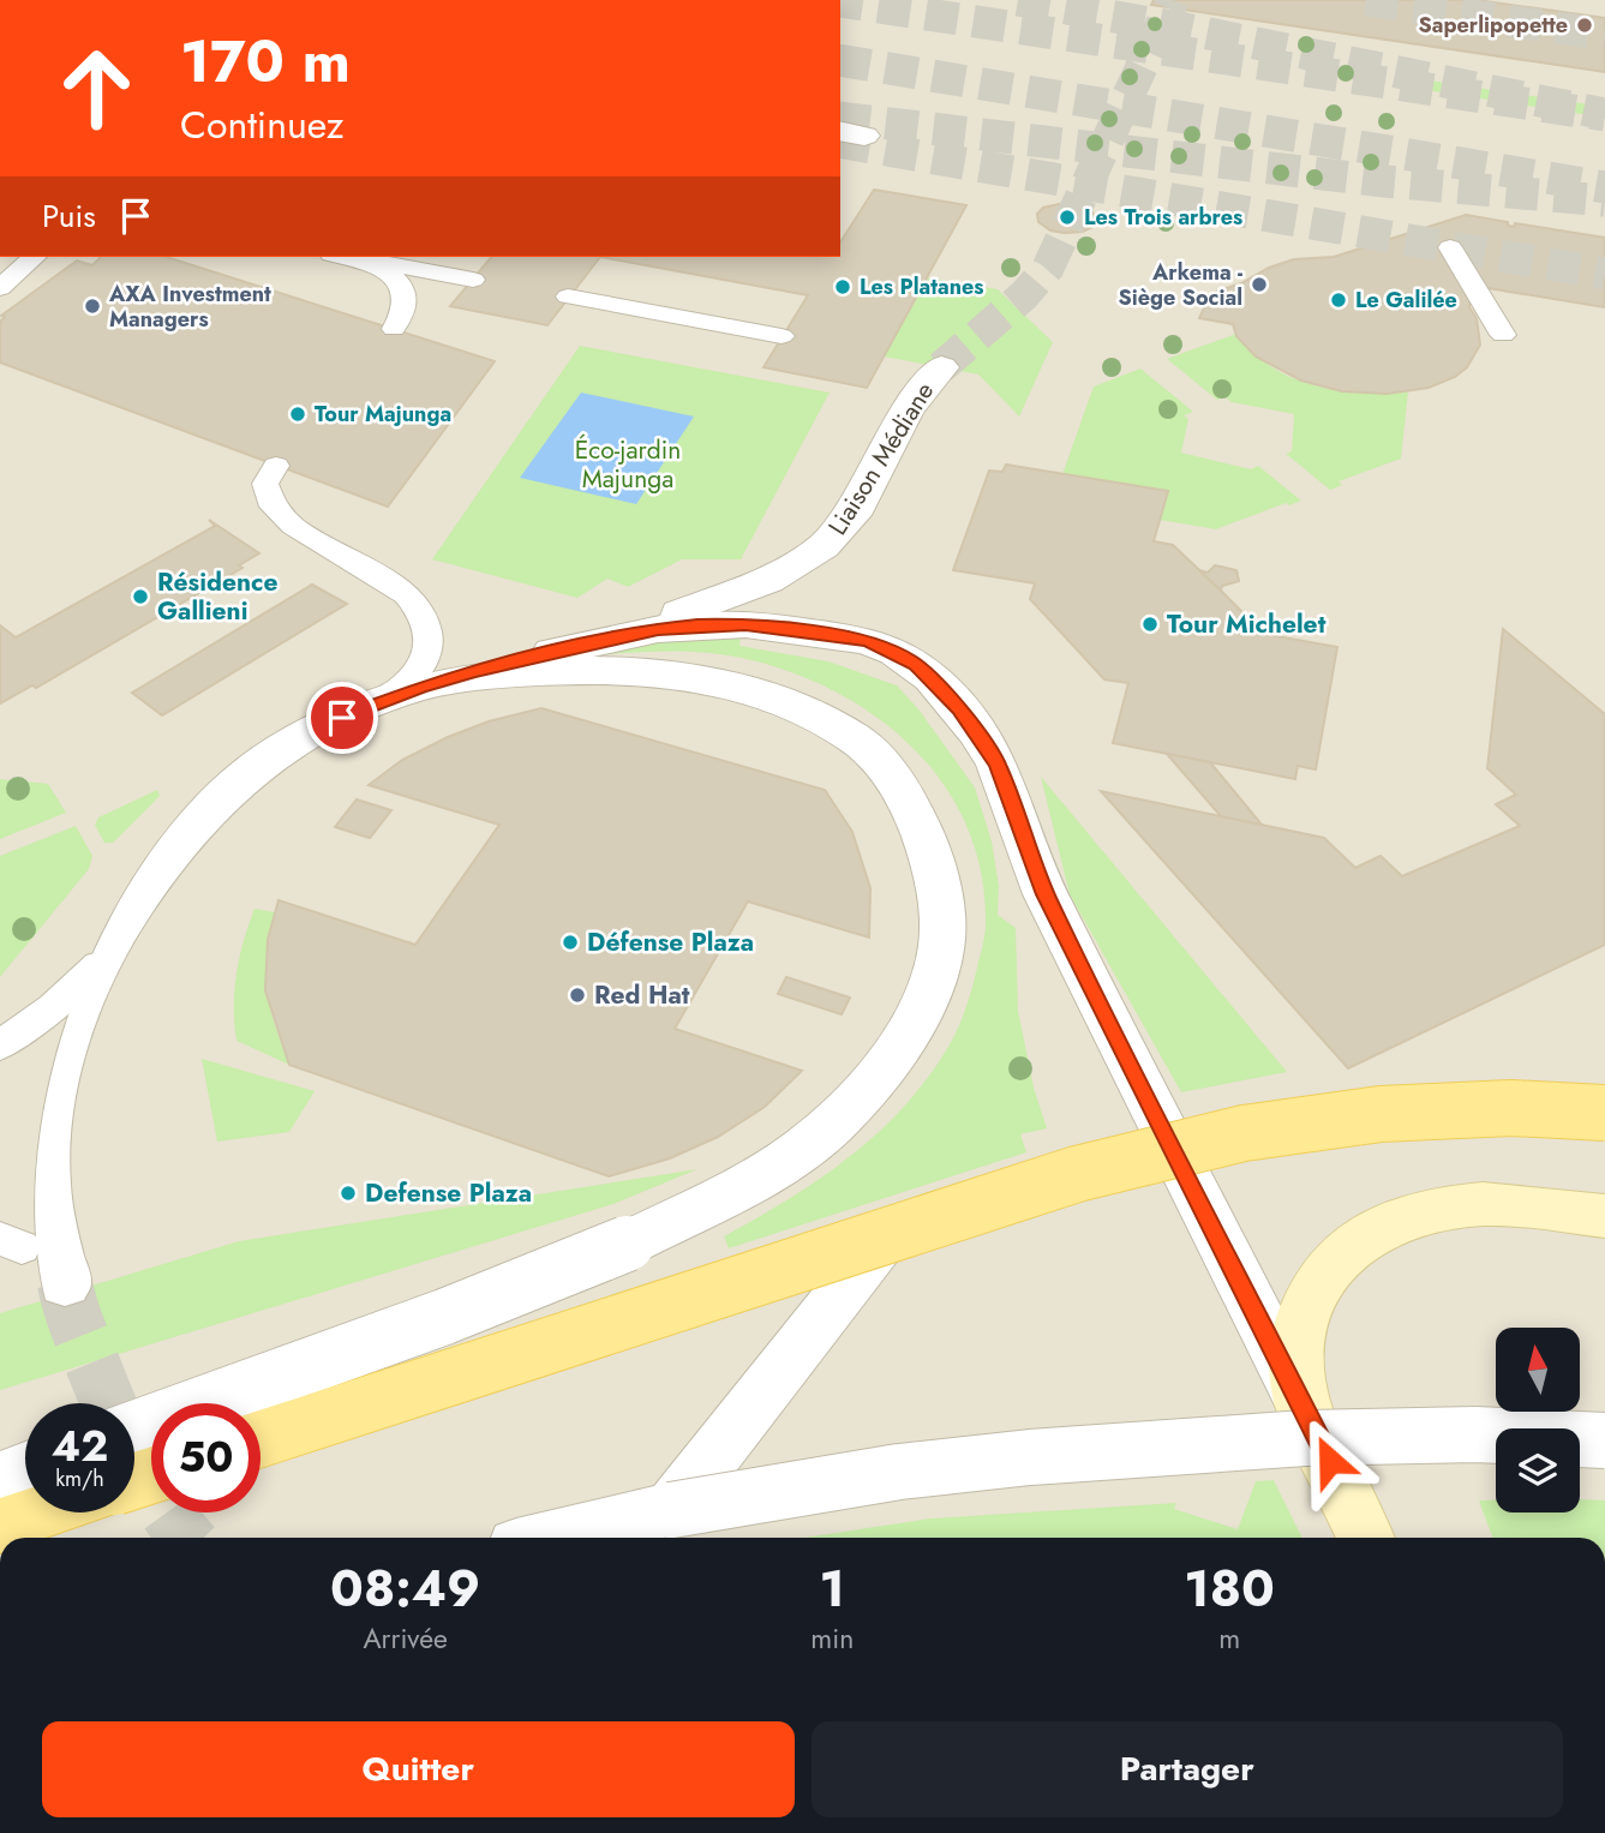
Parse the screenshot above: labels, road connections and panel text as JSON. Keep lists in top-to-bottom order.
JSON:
{
  "streets": {
    "street": ["Liaison Médiane"]
  },
  "parks": ["Éco-jardin Majunga"],
  "places": [
    "Saperlipopette",
    "Les Trois arbres",
    "Arkema - Siège Social",
    "Les Platanes",
    "Le Galilée",
    "AXA Investment Managers",
    "Tour Majunga",
    "Résidence Gallieni",
    "Tour Michelet",
    "Défense Plaza",
    "Red Hat",
    "Defense Plaza"
  ],
  "north": "top",
  "page": {
    "turn": ["170 m", "Continuez"],
    "then": "Puis",
    "speed": "42 km/h",
    "limit": "50",
    "eta": [
      "08:49",
      "Arrivée",
      "1",
      "min",
      "180",
      "m"
    ],
    "buttons": ["Quitter", "Partager"]
  }
}
